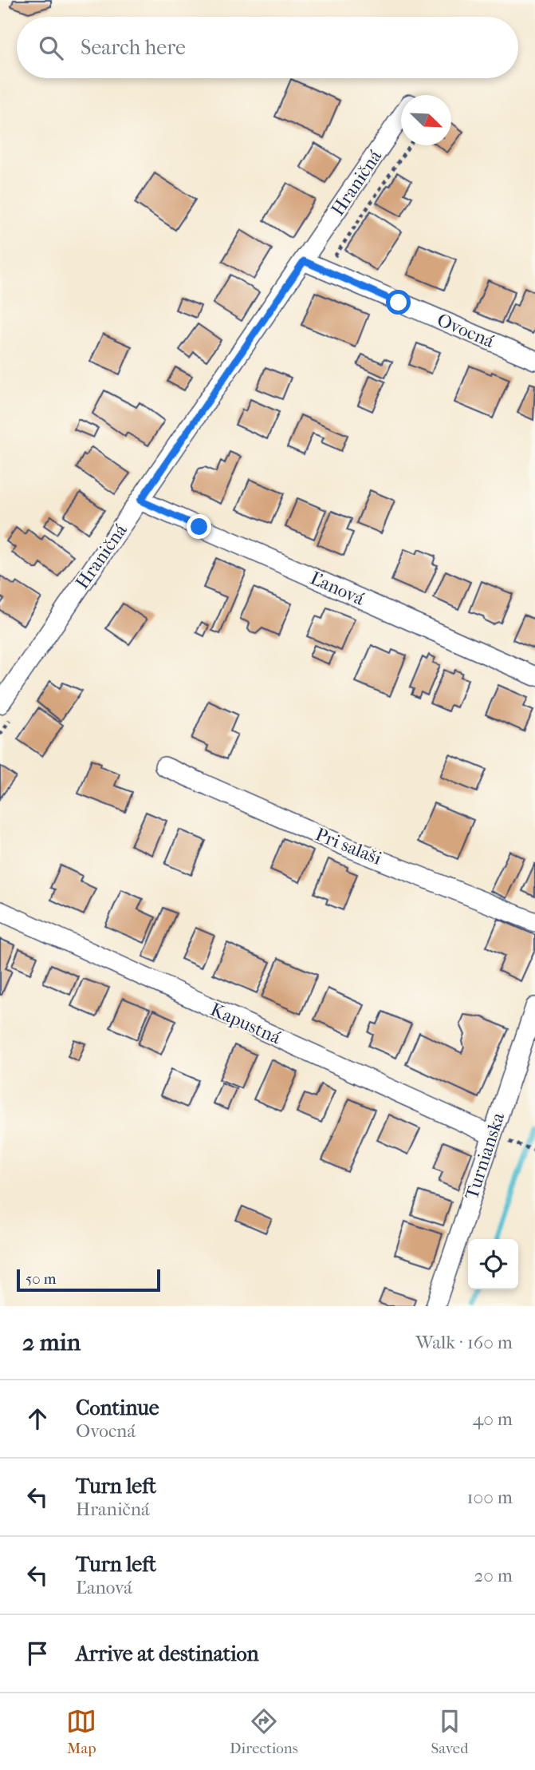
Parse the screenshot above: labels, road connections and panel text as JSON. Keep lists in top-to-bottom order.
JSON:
{
  "streets": {
    "street": [
      "Hraničná",
      "Ovocná",
      "Ľanová",
      "Pri salaši",
      "Kapustná",
      "Turnianska"
    ]
  },
  "crossings": [
    ["Hraničná", "Ovocná"],
    ["Hraničná", "Ľanová"],
    ["Kapustná", "Turnianska"]
  ],
  "scale_bar": "50 m",
  "north": "bottom right",
  "page": {
    "search": "Search here",
    "scale": "50 m",
    "heading": ["2 min", "Walk · 160 m"],
    "list": [
      ["Continue", "Ovocná", "40 m"],
      ["Turn left", "Hraničná", "100 m"],
      ["Turn left", "Ľanová", "20 m"],
      "Arrive at destination"
    ],
    "nav": ["Map", "Directions", "Saved"]
  }
}
